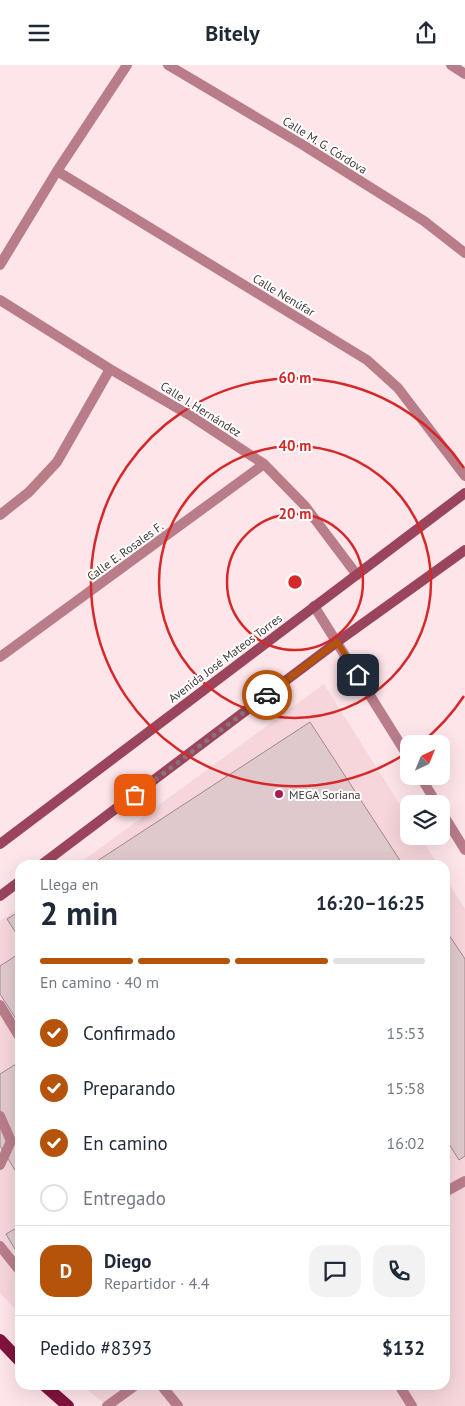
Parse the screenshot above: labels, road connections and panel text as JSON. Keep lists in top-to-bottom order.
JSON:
{
  "streets": {
    "street": [
      "Calle M. G. Córdova",
      "Calle Nenúfar",
      "Calle I. Hernández",
      "Calle E. Rosales F.",
      "Avenida José Mateos Torres"
    ]
  },
  "crossings": [
    ["Calle I. Hernández", "Calle E. Rosales F."],
    ["Calle I. Hernández", "Avenida José Mateos Torres"]
  ],
  "places": ["MEGA Soriana"],
  "north": "top right",
  "page": {
    "header": "Bitely",
    "heading": ["2 min", "Llega en", "16:20–16:25"],
    "panel": [
      "Diego",
      "Repartidor · 4.4",
      "Pedido #8393",
      "$132"
    ],
    "bar": "En camino · 40 m",
    "list": [
      ["Confirmado", "15:53"],
      ["Preparando", "15:58"],
      ["En camino", "16:02"],
      "Entregado"
    ],
    "round": "D"
  },
  "rings": ["60 m", "40 m", "20 m"]
}
